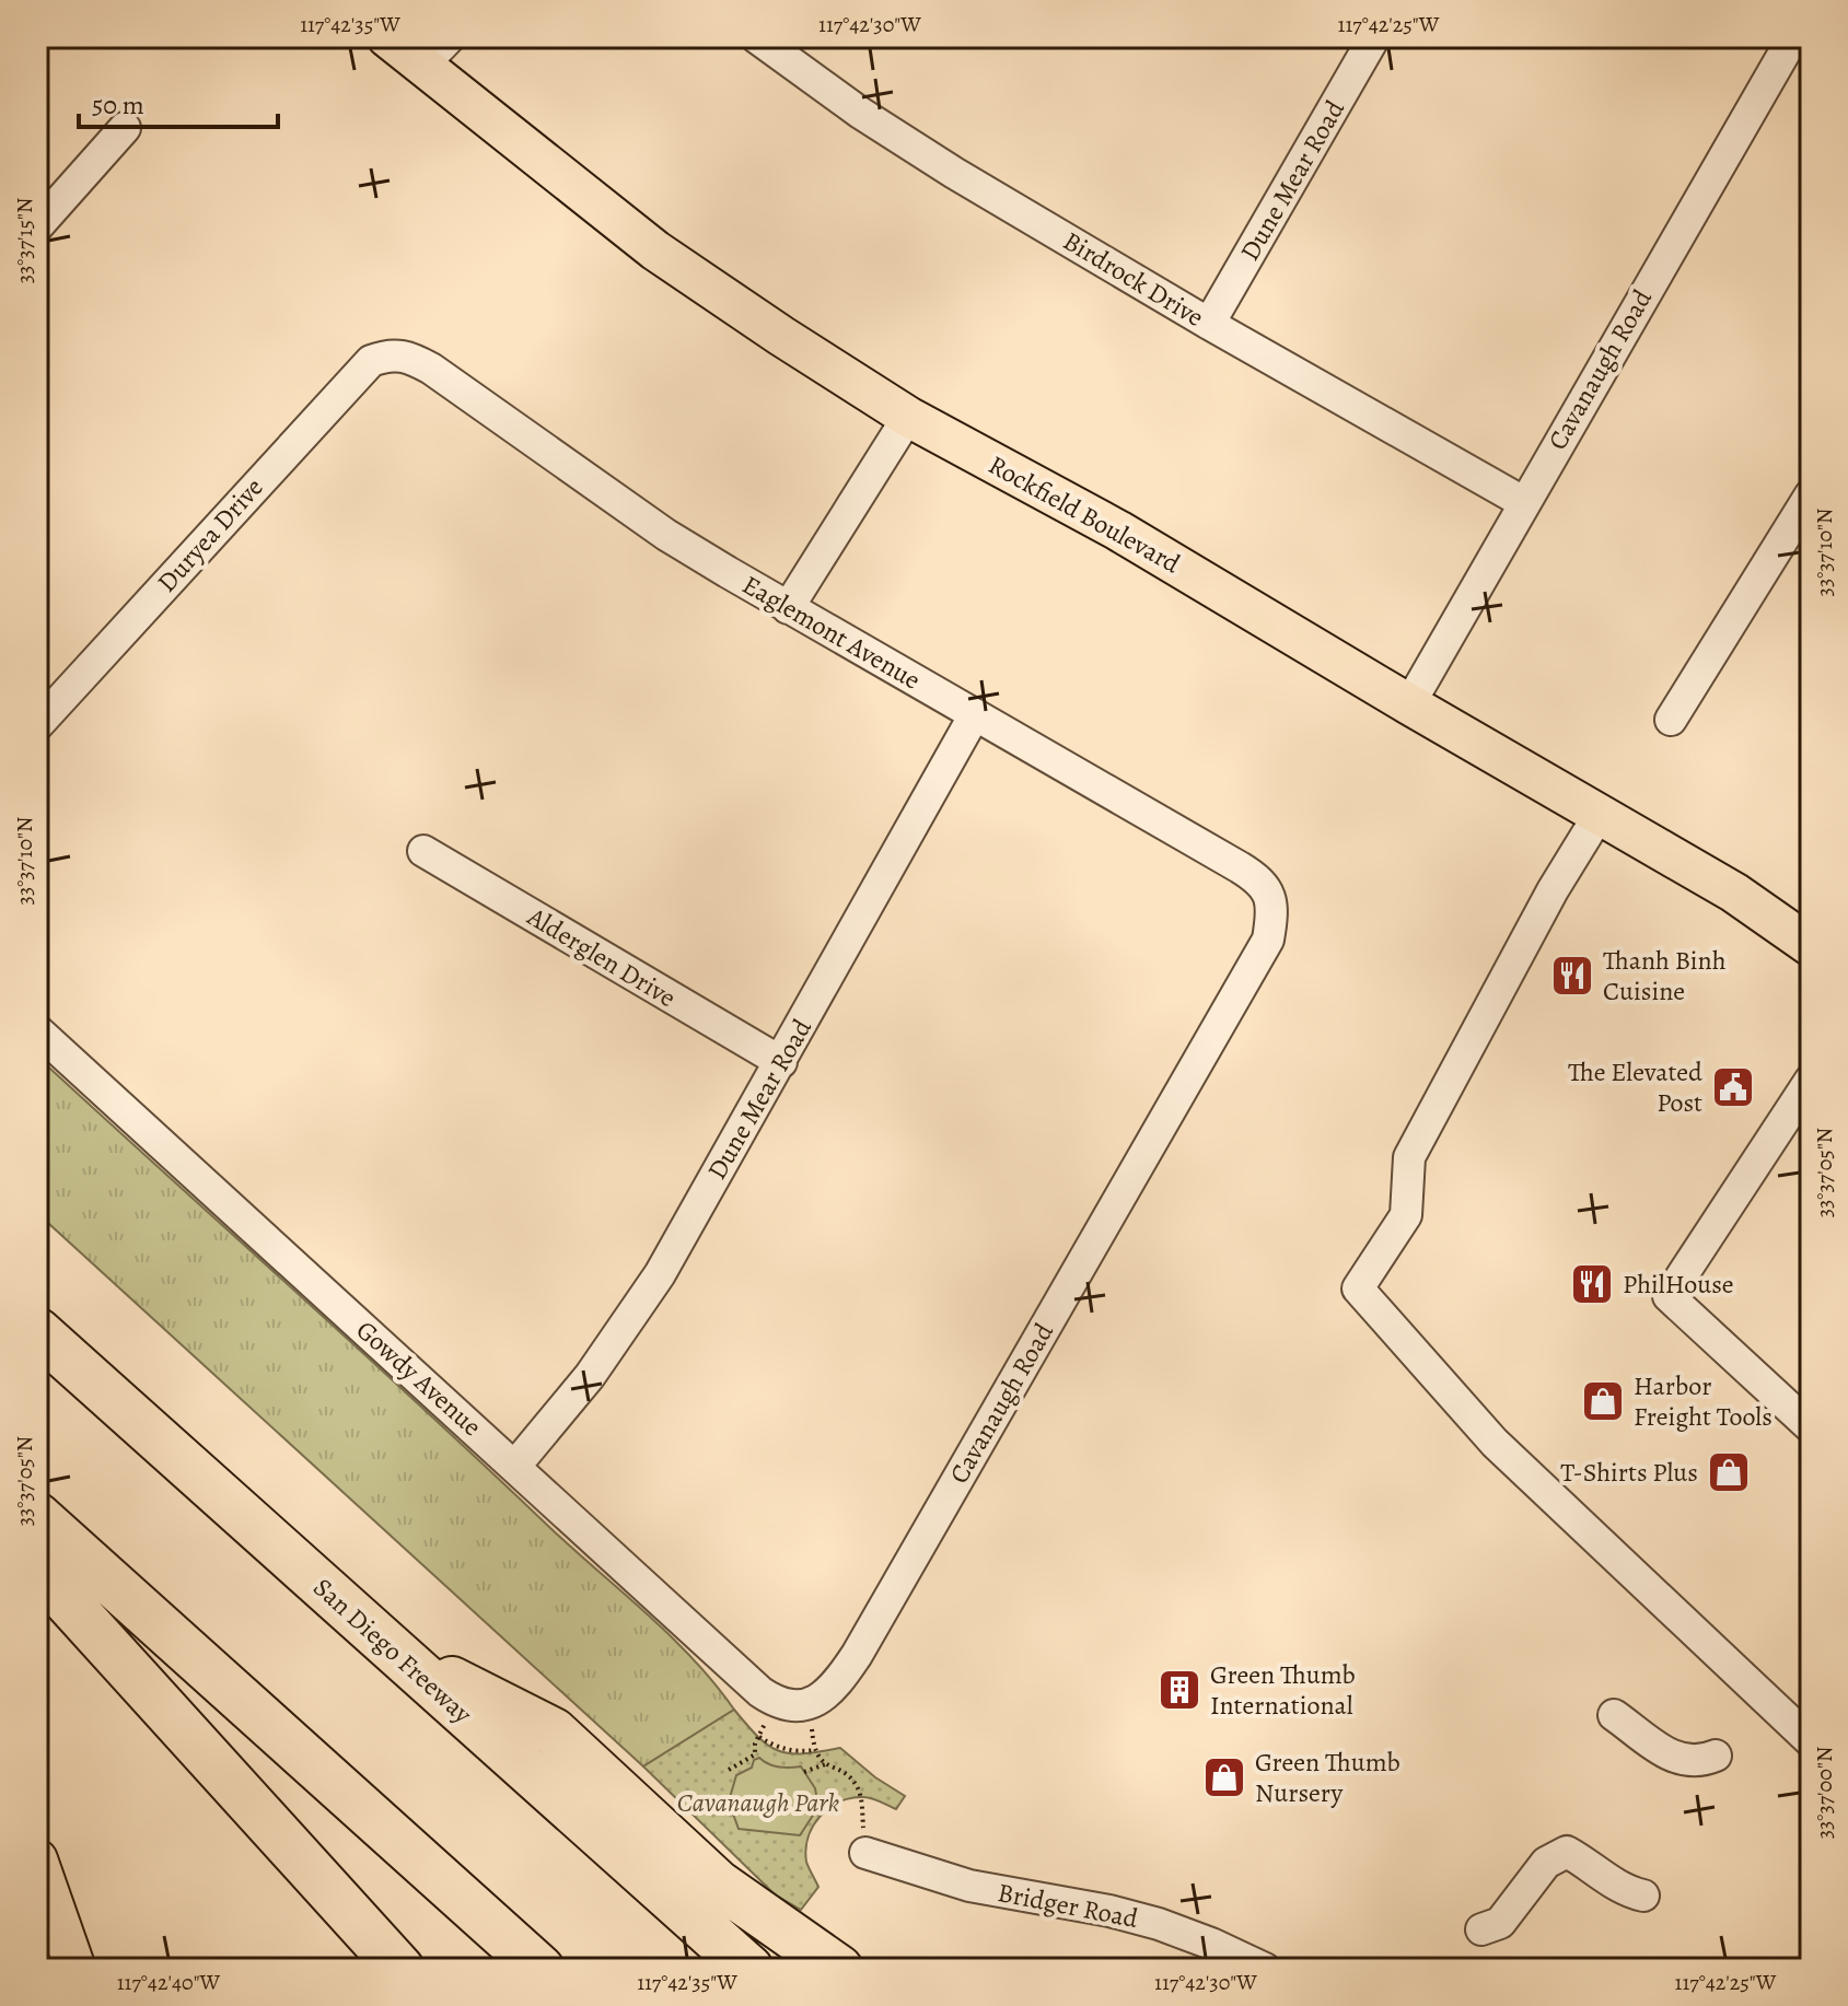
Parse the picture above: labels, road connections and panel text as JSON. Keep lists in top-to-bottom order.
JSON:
{
  "streets": {
    "highway": ["San Diego Freeway"],
    "main road": ["Rockfield Boulevard"],
    "street": [
      "Dune Mear Road",
      "Birdrock Drive",
      "Cavanaugh Road",
      "Duryea Drive",
      "Eaglemont Avenue",
      "Alderglen Drive",
      "Gowdy Avenue",
      "Bridger Road"
    ]
  },
  "crossings": [
    ["Dune Mear Road", "Birdrock Drive"],
    ["Dune Mear Road", "Eaglemont Avenue"],
    ["Dune Mear Road", "Alderglen Drive"],
    ["Dune Mear Road", "Gowdy Avenue"],
    ["Birdrock Drive", "Cavanaugh Road"],
    ["Cavanaugh Road", "Rockfield Boulevard"],
    ["Cavanaugh Road", "Eaglemont Avenue"],
    ["Duryea Drive", "Eaglemont Avenue"]
  ],
  "parks": ["Cavanaugh Park"],
  "places": {
    "restaurant": ["Thanh Binh Cuisine", "PhilHouse"],
    "public building": ["The Elevated Post"],
    "shop": ["Harbor Freight Tools", "T-Shirts Plus", "Green Thumb Nursery"],
    "building": ["Green Thumb International"]
  },
  "scale_bar": "50 m",
  "coordinates": [
    "117°42'35\"W",
    "117°42'30\"W",
    "117°42'25\"W",
    "33°37'15\"N",
    "33°37'10\"N",
    "33°37'05\"N",
    "33°37'00\"N",
    "117°42'40\"W"
  ]
}
